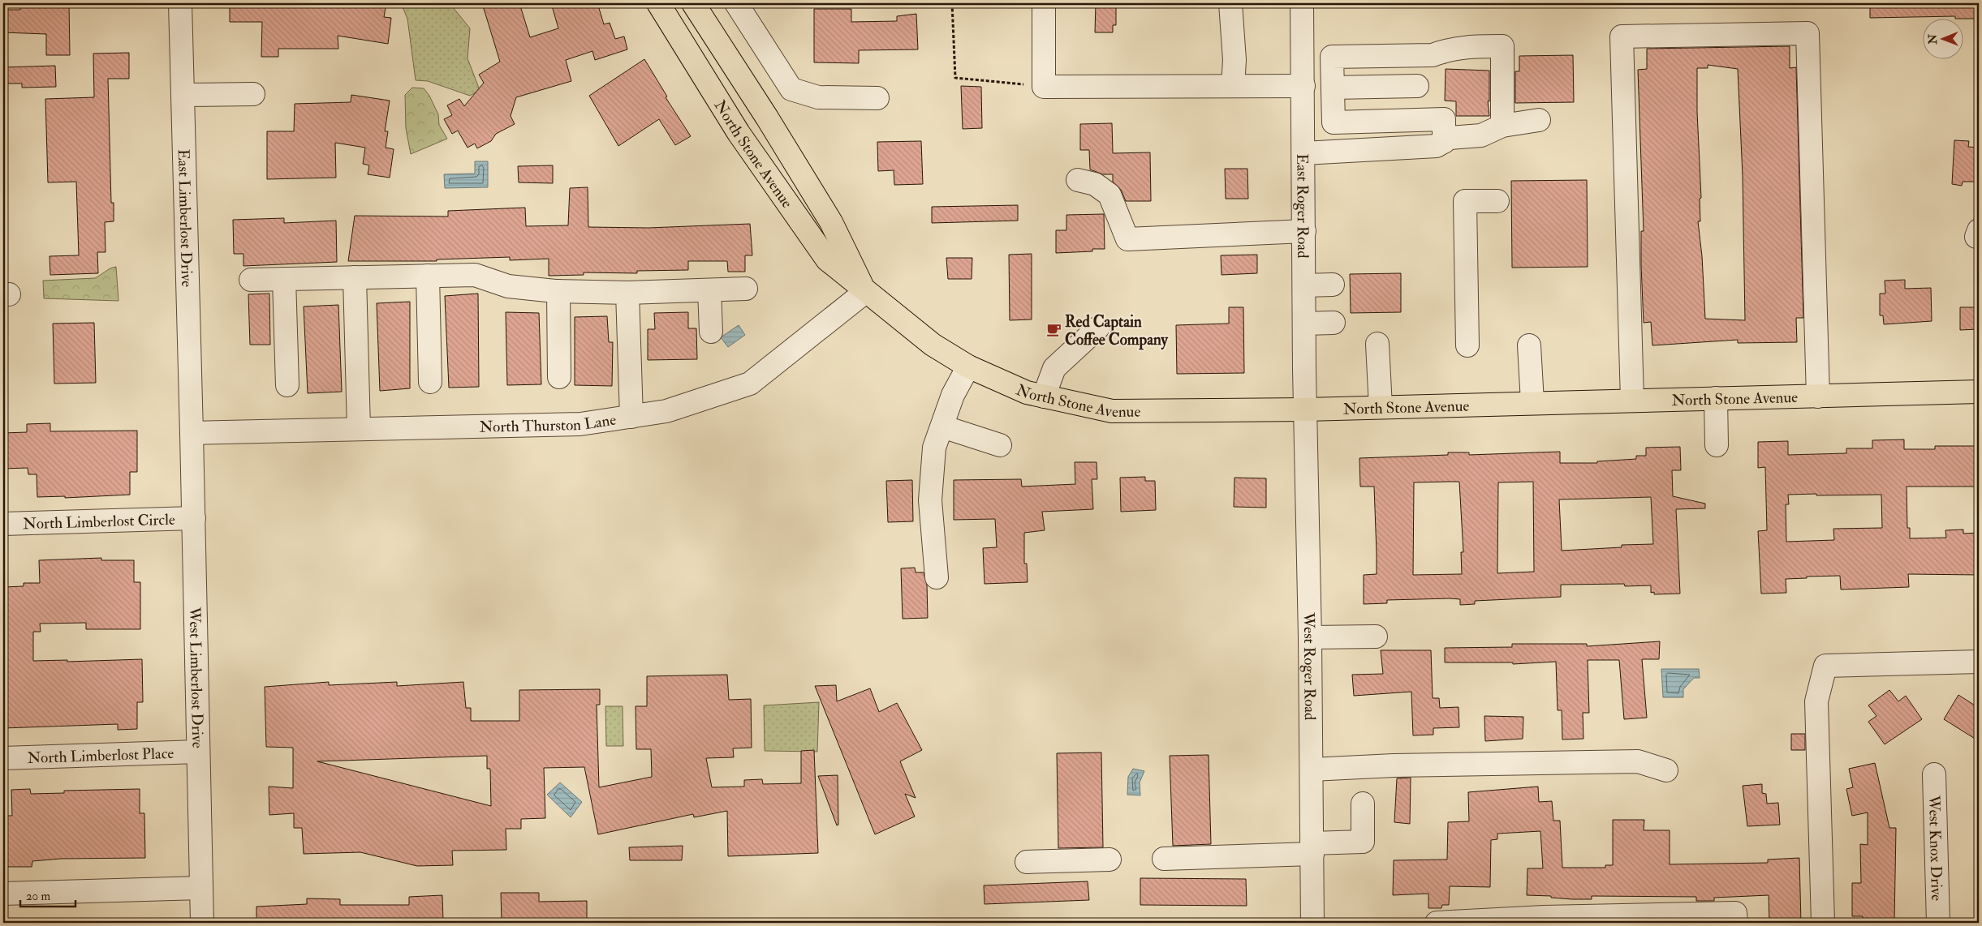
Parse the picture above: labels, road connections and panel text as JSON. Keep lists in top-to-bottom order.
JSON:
{
  "streets": {
    "main road": ["North Stone Avenue"],
    "street": [
      "East Roger Road",
      "East Limberlost Drive",
      "North Thurston Lane",
      "North Limberlost Circle",
      "West Roger Road",
      "West Limberlost Drive",
      "North Limberlost Place",
      "West Knox Drive"
    ]
  },
  "crossings": [
    ["North Stone Avenue", "East Roger Road"],
    ["North Stone Avenue", "North Thurston Lane"],
    ["North Stone Avenue", "West Roger Road"],
    ["East Roger Road", "West Roger Road"],
    ["East Limberlost Drive", "North Thurston Lane"],
    ["East Limberlost Drive", "West Limberlost Drive"],
    ["North Thurston Lane", "West Limberlost Drive"],
    ["North Limberlost Circle", "West Limberlost Drive"],
    ["West Limberlost Drive", "North Limberlost Place"]
  ],
  "places": {
    "cafe": ["Red Captain Coffee Company"]
  },
  "scale_bar": "20 m",
  "north": "left"
}
